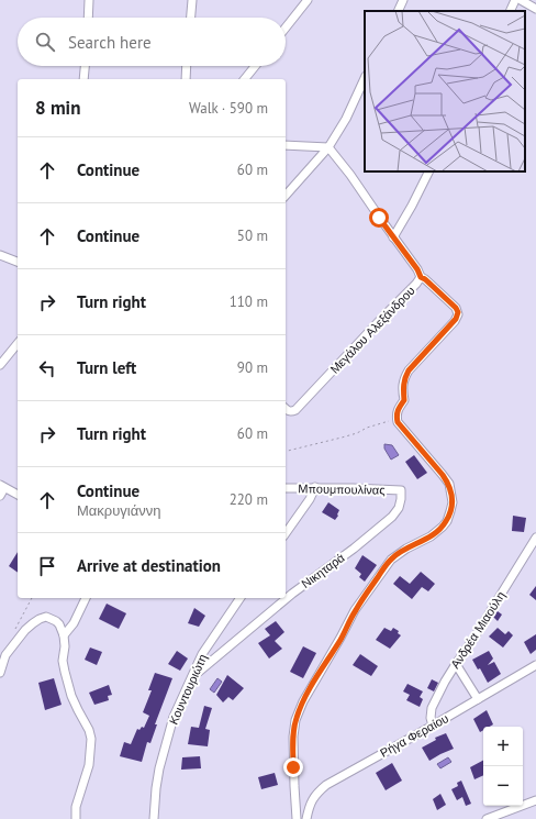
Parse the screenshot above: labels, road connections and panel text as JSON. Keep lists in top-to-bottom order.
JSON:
{
  "streets": {
    "street": [
      "Μεγάλου Αλεξάνδρου",
      "Μπουμπουλίνας",
      "Νικηταρά",
      "Ανδρέα Μιαούλη",
      "Κουντουριώτη",
      "Ρήγα Φεραίου"
    ]
  },
  "crossings": [
    ["Μπουμπουλίνας", "Νικηταρά"],
    ["Νικηταρά", "Κουντουριώτη"],
    ["Ανδρέα Μιαούλη", "Ρήγα Φεραίου"]
  ],
  "page": {
    "search": "Search here",
    "heading": ["8 min", "Walk · 590 m"],
    "list": [
      ["Continue", "60 m"],
      ["Continue", "50 m"],
      ["Turn right", "110 m"],
      ["Turn left", "90 m"],
      ["Turn right", "60 m"],
      ["Continue", "Μακρυγιάννη", "220 m"],
      "Arrive at destination"
    ],
    "map_buttons": ["+", "−"]
  }
}
